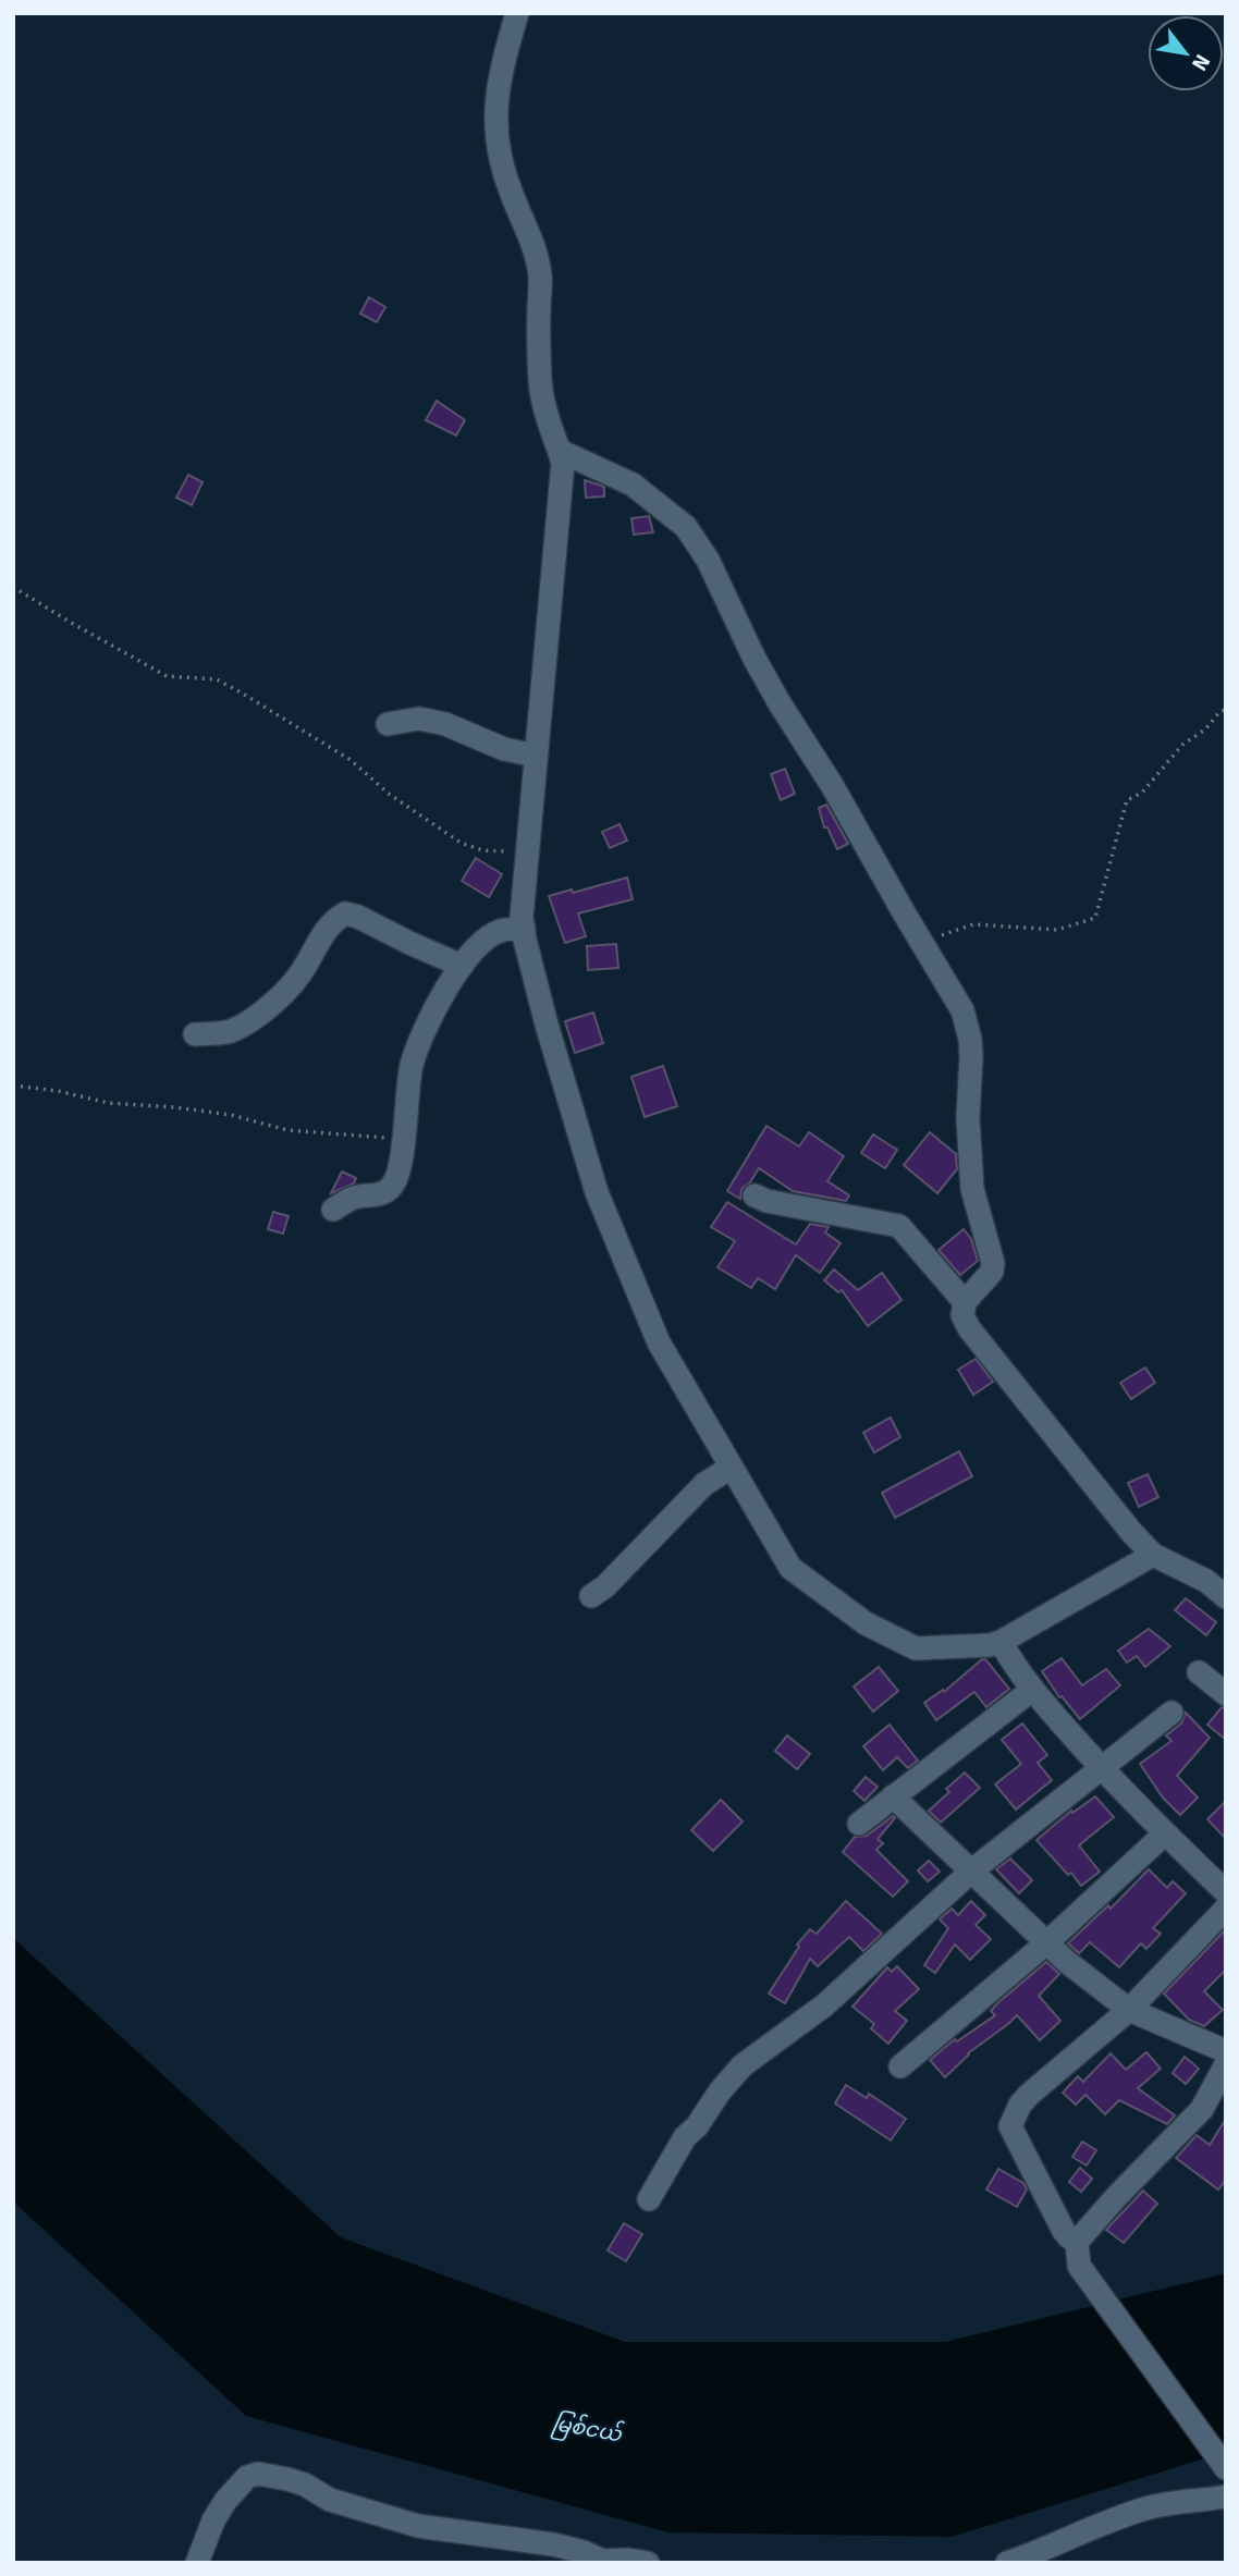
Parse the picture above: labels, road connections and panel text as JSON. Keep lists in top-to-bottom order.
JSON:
{
  "water": ["မြစ်ငယ်"],
  "north": "bottom right"
}
